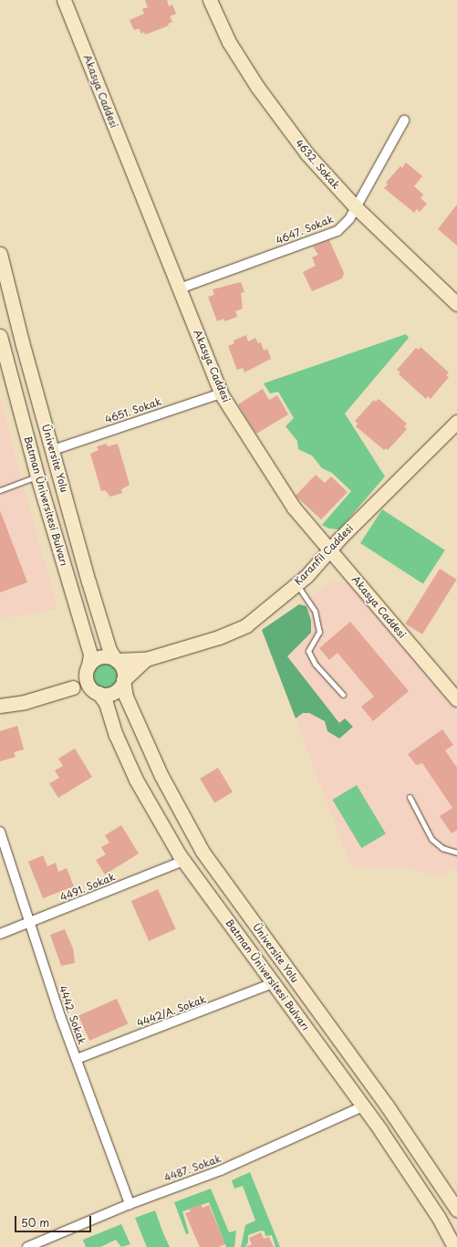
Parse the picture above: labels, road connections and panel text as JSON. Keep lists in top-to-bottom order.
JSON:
{
  "streets": {
    "main road": [
      "Akasya Caddesi",
      "4632. Sokak",
      "Üniversite Yolu",
      "Batman Üniversitesi Bulvarı",
      "Karanfil Caddesi"
    ],
    "street": [
      "4647. Sokak",
      "4651. Sokak",
      "4491. Sokak",
      "4442/A. Sokak",
      "4442. Sokak",
      "4487. Sokak"
    ]
  },
  "crossings": [
    ["Akasya Caddesi", "4647. Sokak"],
    ["Akasya Caddesi", "4651. Sokak"],
    ["Akasya Caddesi", "Karanfil Caddesi"],
    ["4632. Sokak", "4647. Sokak"],
    ["4651. Sokak", "Üniversite Yolu"],
    ["Üniversite Yolu", "Batman Üniversitesi Bulvarı"],
    ["Batman Üniversitesi Bulvarı", "4491. Sokak"],
    ["Batman Üniversitesi Bulvarı", "4442/A. Sokak"],
    ["Batman Üniversitesi Bulvarı", "4487. Sokak"],
    ["4491. Sokak", "4442. Sokak"],
    ["4442/A. Sokak", "4442. Sokak"],
    ["4442. Sokak", "4487. Sokak"]
  ],
  "scale_bar": "50 m"
}
